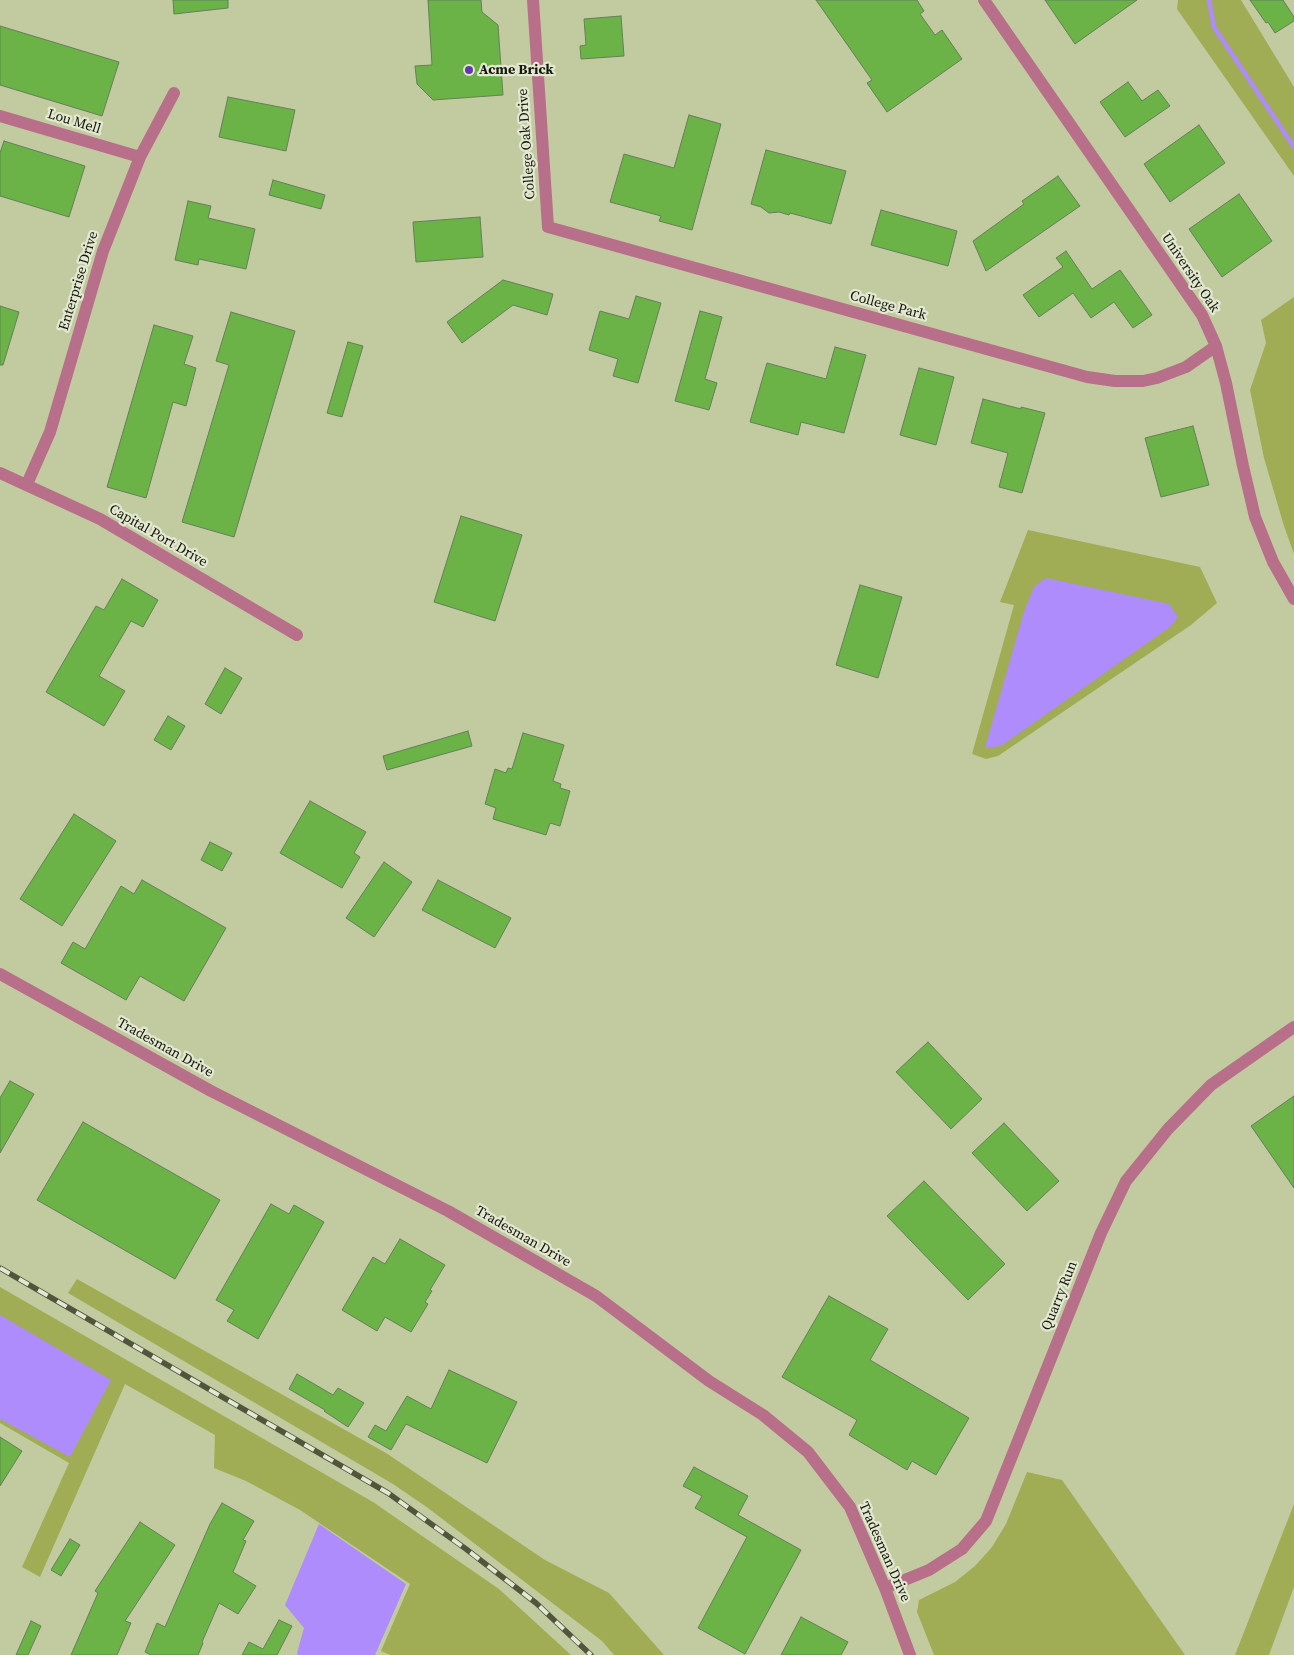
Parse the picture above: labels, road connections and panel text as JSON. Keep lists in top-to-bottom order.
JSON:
{
  "streets": {
    "street": [
      "Lou Mell",
      "College Oak Drive",
      "University Oak",
      "Enterprise Drive",
      "College Park",
      "Capital Port Drive",
      "Tradesman Drive",
      "Quarry Run"
    ]
  },
  "crossings": [
    ["Lou Mell", "Enterprise Drive"],
    ["College Oak Drive", "College Park"],
    ["University Oak", "College Park"],
    ["Enterprise Drive", "Capital Port Drive"],
    ["Tradesman Drive", "Quarry Run"]
  ],
  "places": ["Acme Brick"]
}
